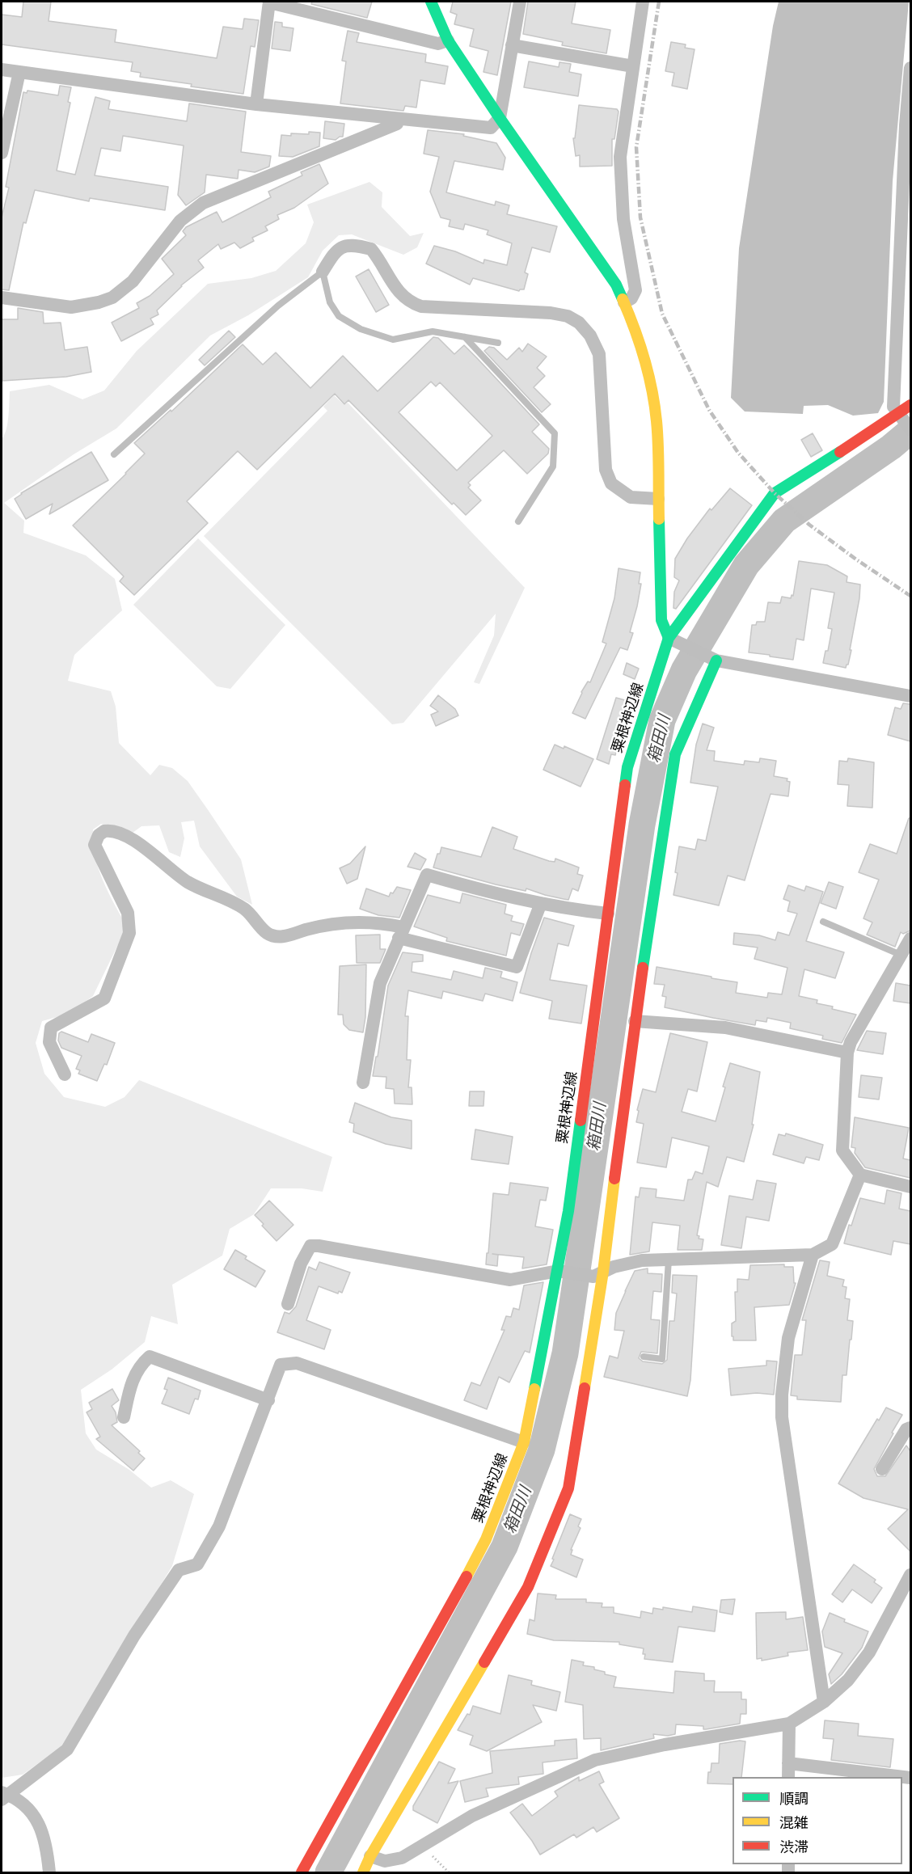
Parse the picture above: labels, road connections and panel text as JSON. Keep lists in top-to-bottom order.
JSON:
{
  "streets": {
    "street": ["粟根神辺線"]
  },
  "water": ["箱田川"],
  "legend": ["順調", "混雑", "渋滞"]
}
